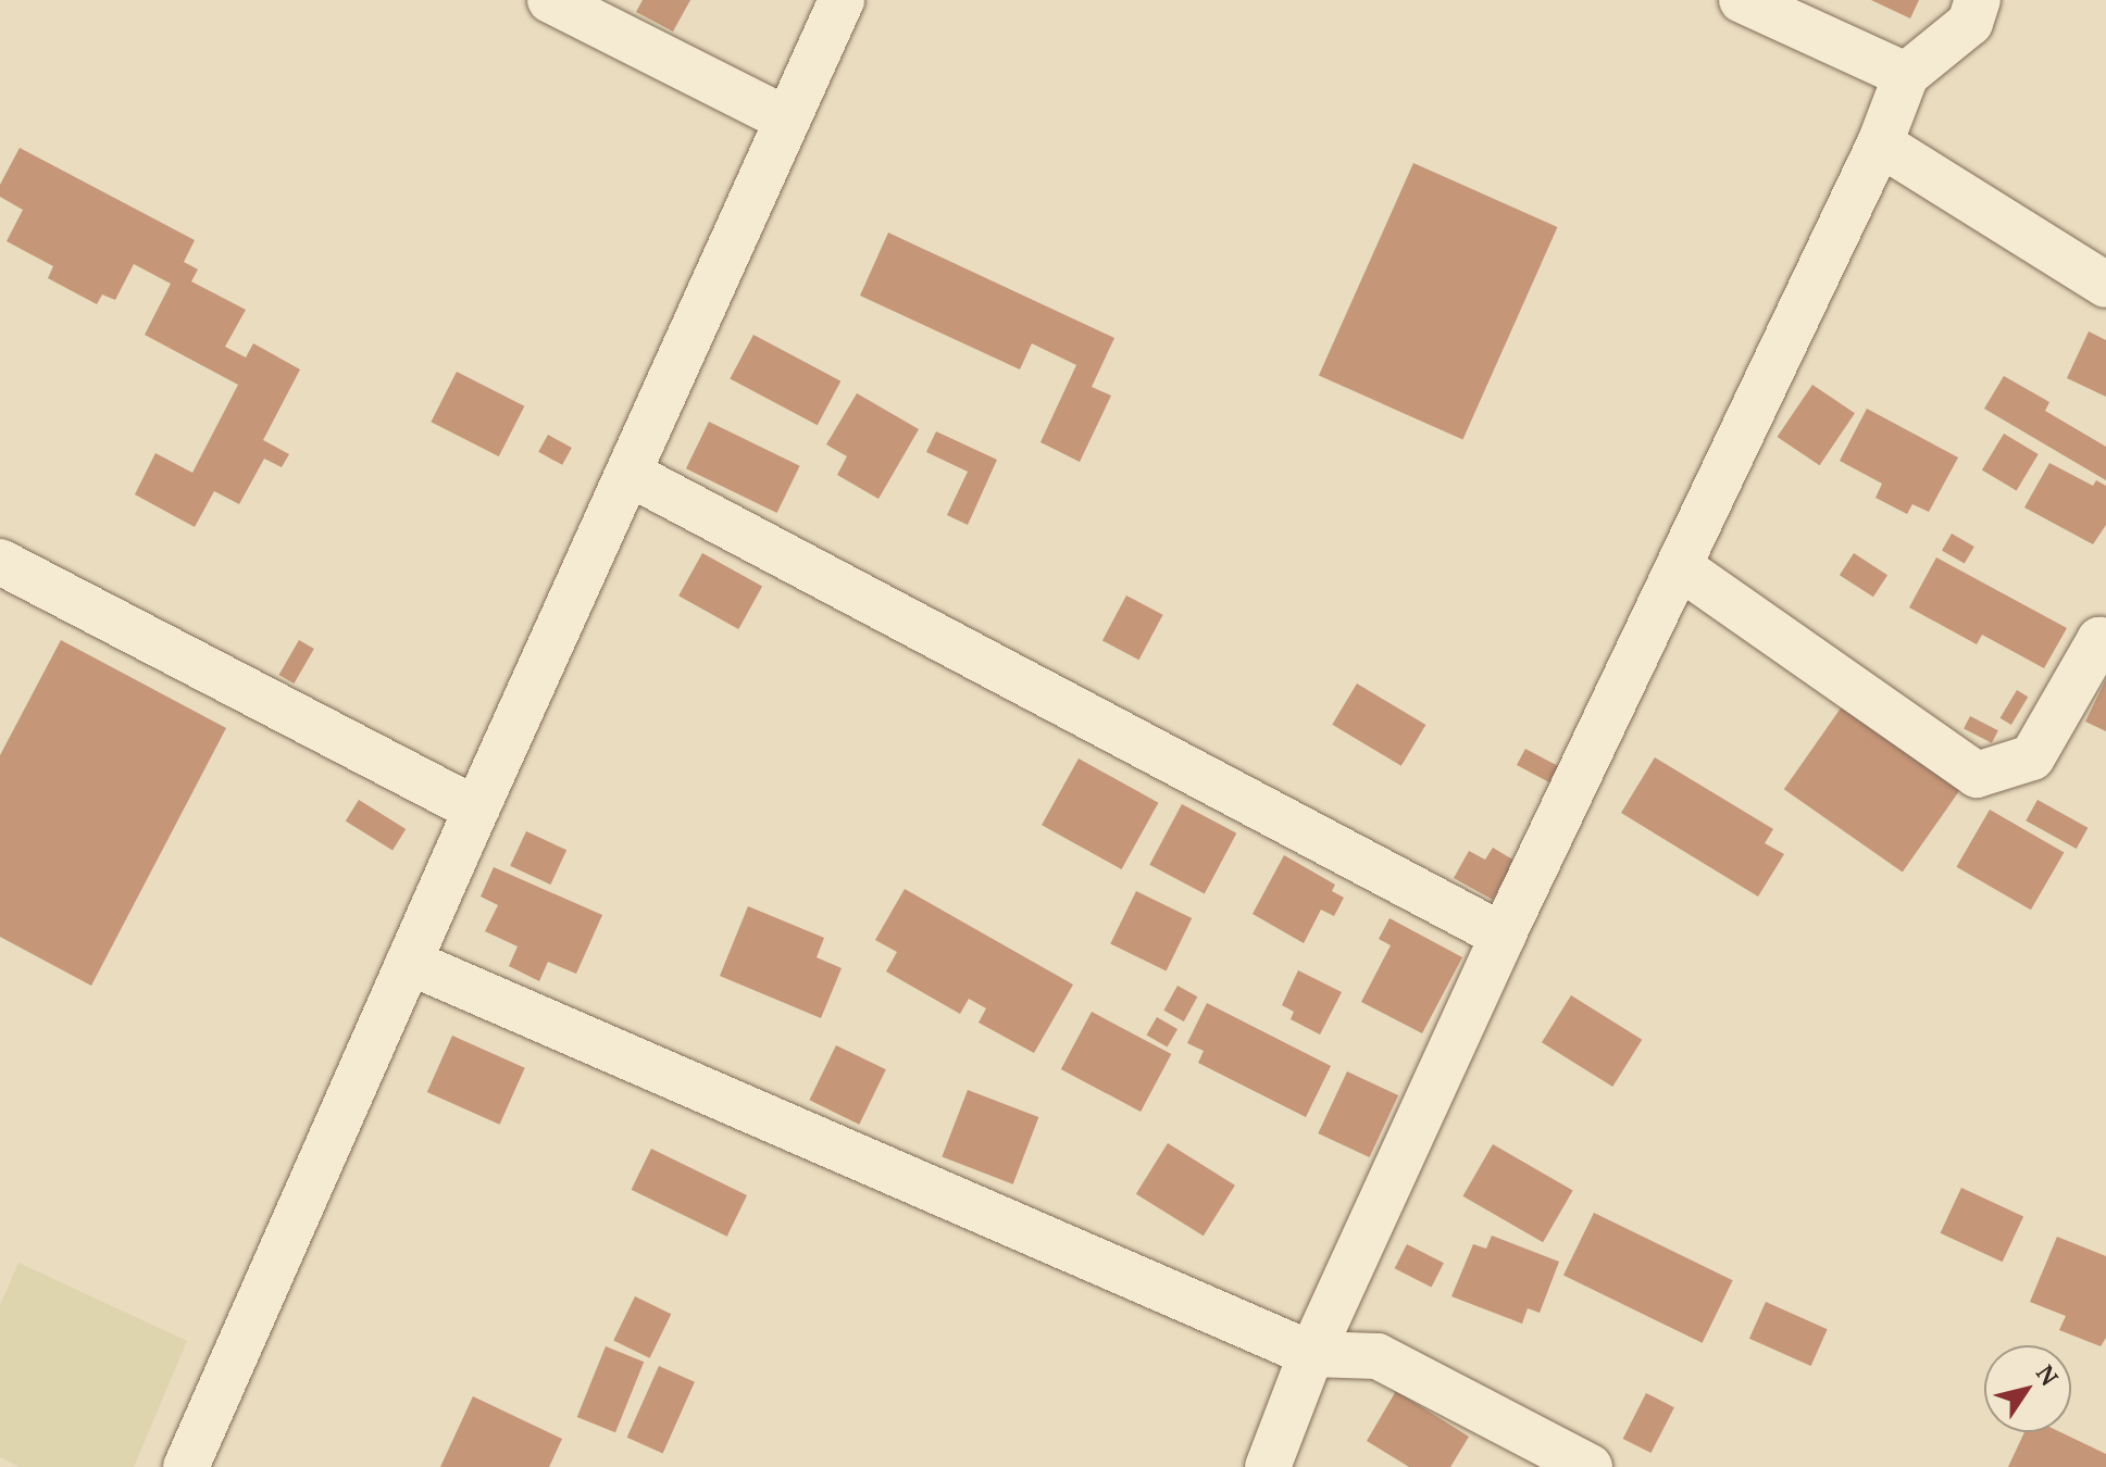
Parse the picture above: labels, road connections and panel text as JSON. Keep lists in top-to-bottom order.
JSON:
{
  "north": "top right"
}
